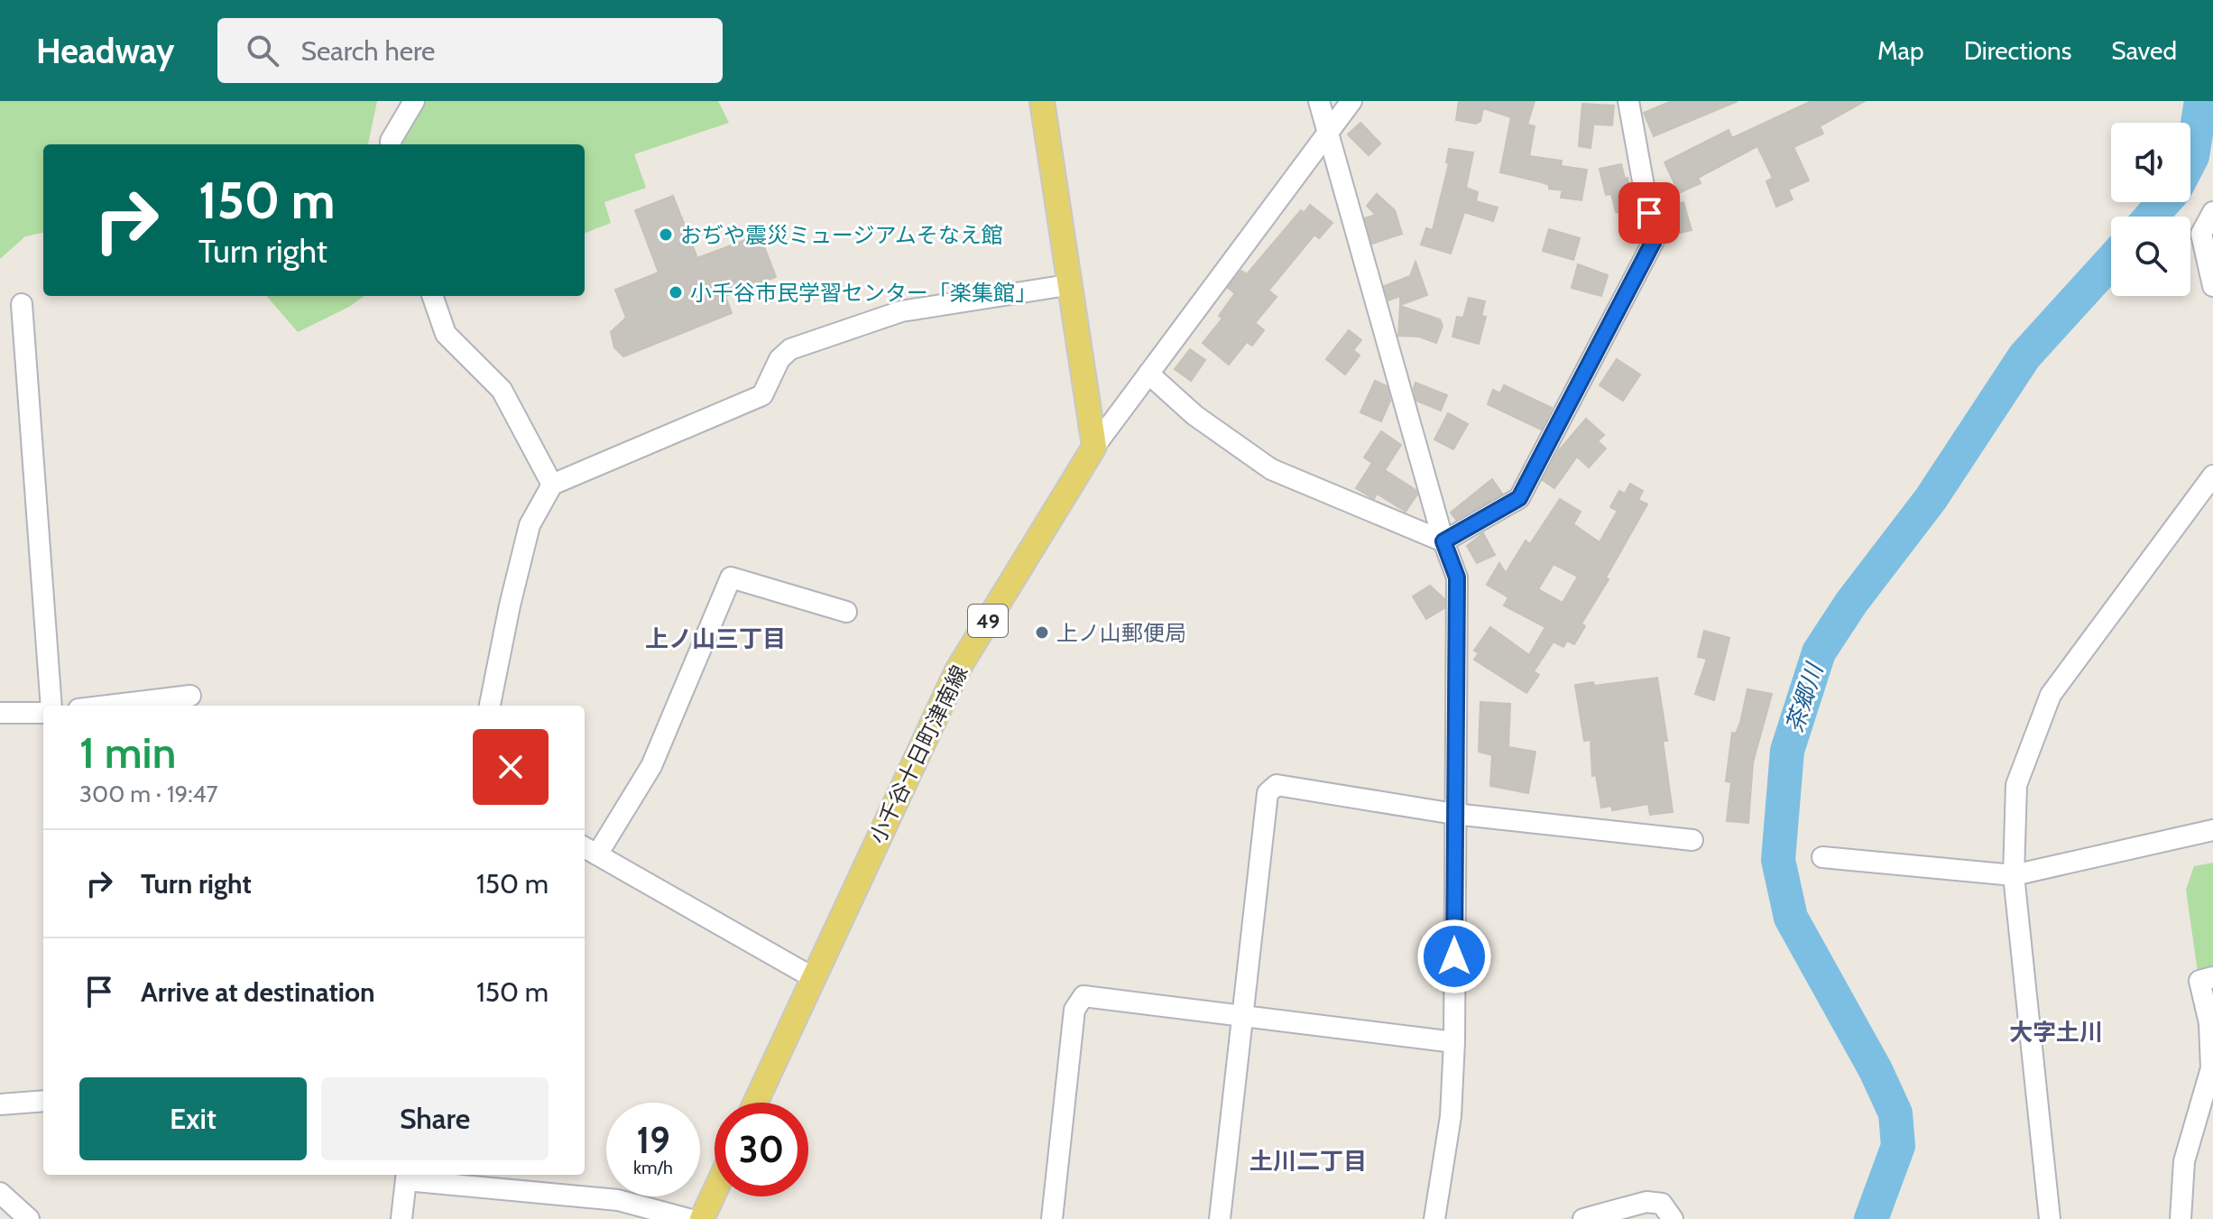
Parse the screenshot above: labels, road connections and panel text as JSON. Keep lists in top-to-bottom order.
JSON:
{
  "streets": {
    "main road": ["49", "小千谷十日町津南線"]
  },
  "districts": ["上ノ山三丁目", "大字土川", "土川二丁目"],
  "water": ["茶郷川"],
  "places": ["おぢや震災ミュージアムそなえ館", "小千谷市民学習センター「楽集館」", "上ノ山郵便局"],
  "page": {
    "header": "Headway",
    "search": "Search here",
    "nav": ["Map", "Directions", "Saved"],
    "turn": ["150 m", "Turn right"],
    "heading": ["1 min", "300 m · 19:47"],
    "list": [
      {
        "name": "Turn right",
        "value": "150 m"
      },
      {
        "name": "Arrive at destination",
        "value": "150 m"
      }
    ],
    "buttons": ["Exit", "Share"],
    "speed": "19 km/h",
    "limit": "30"
  }
}
